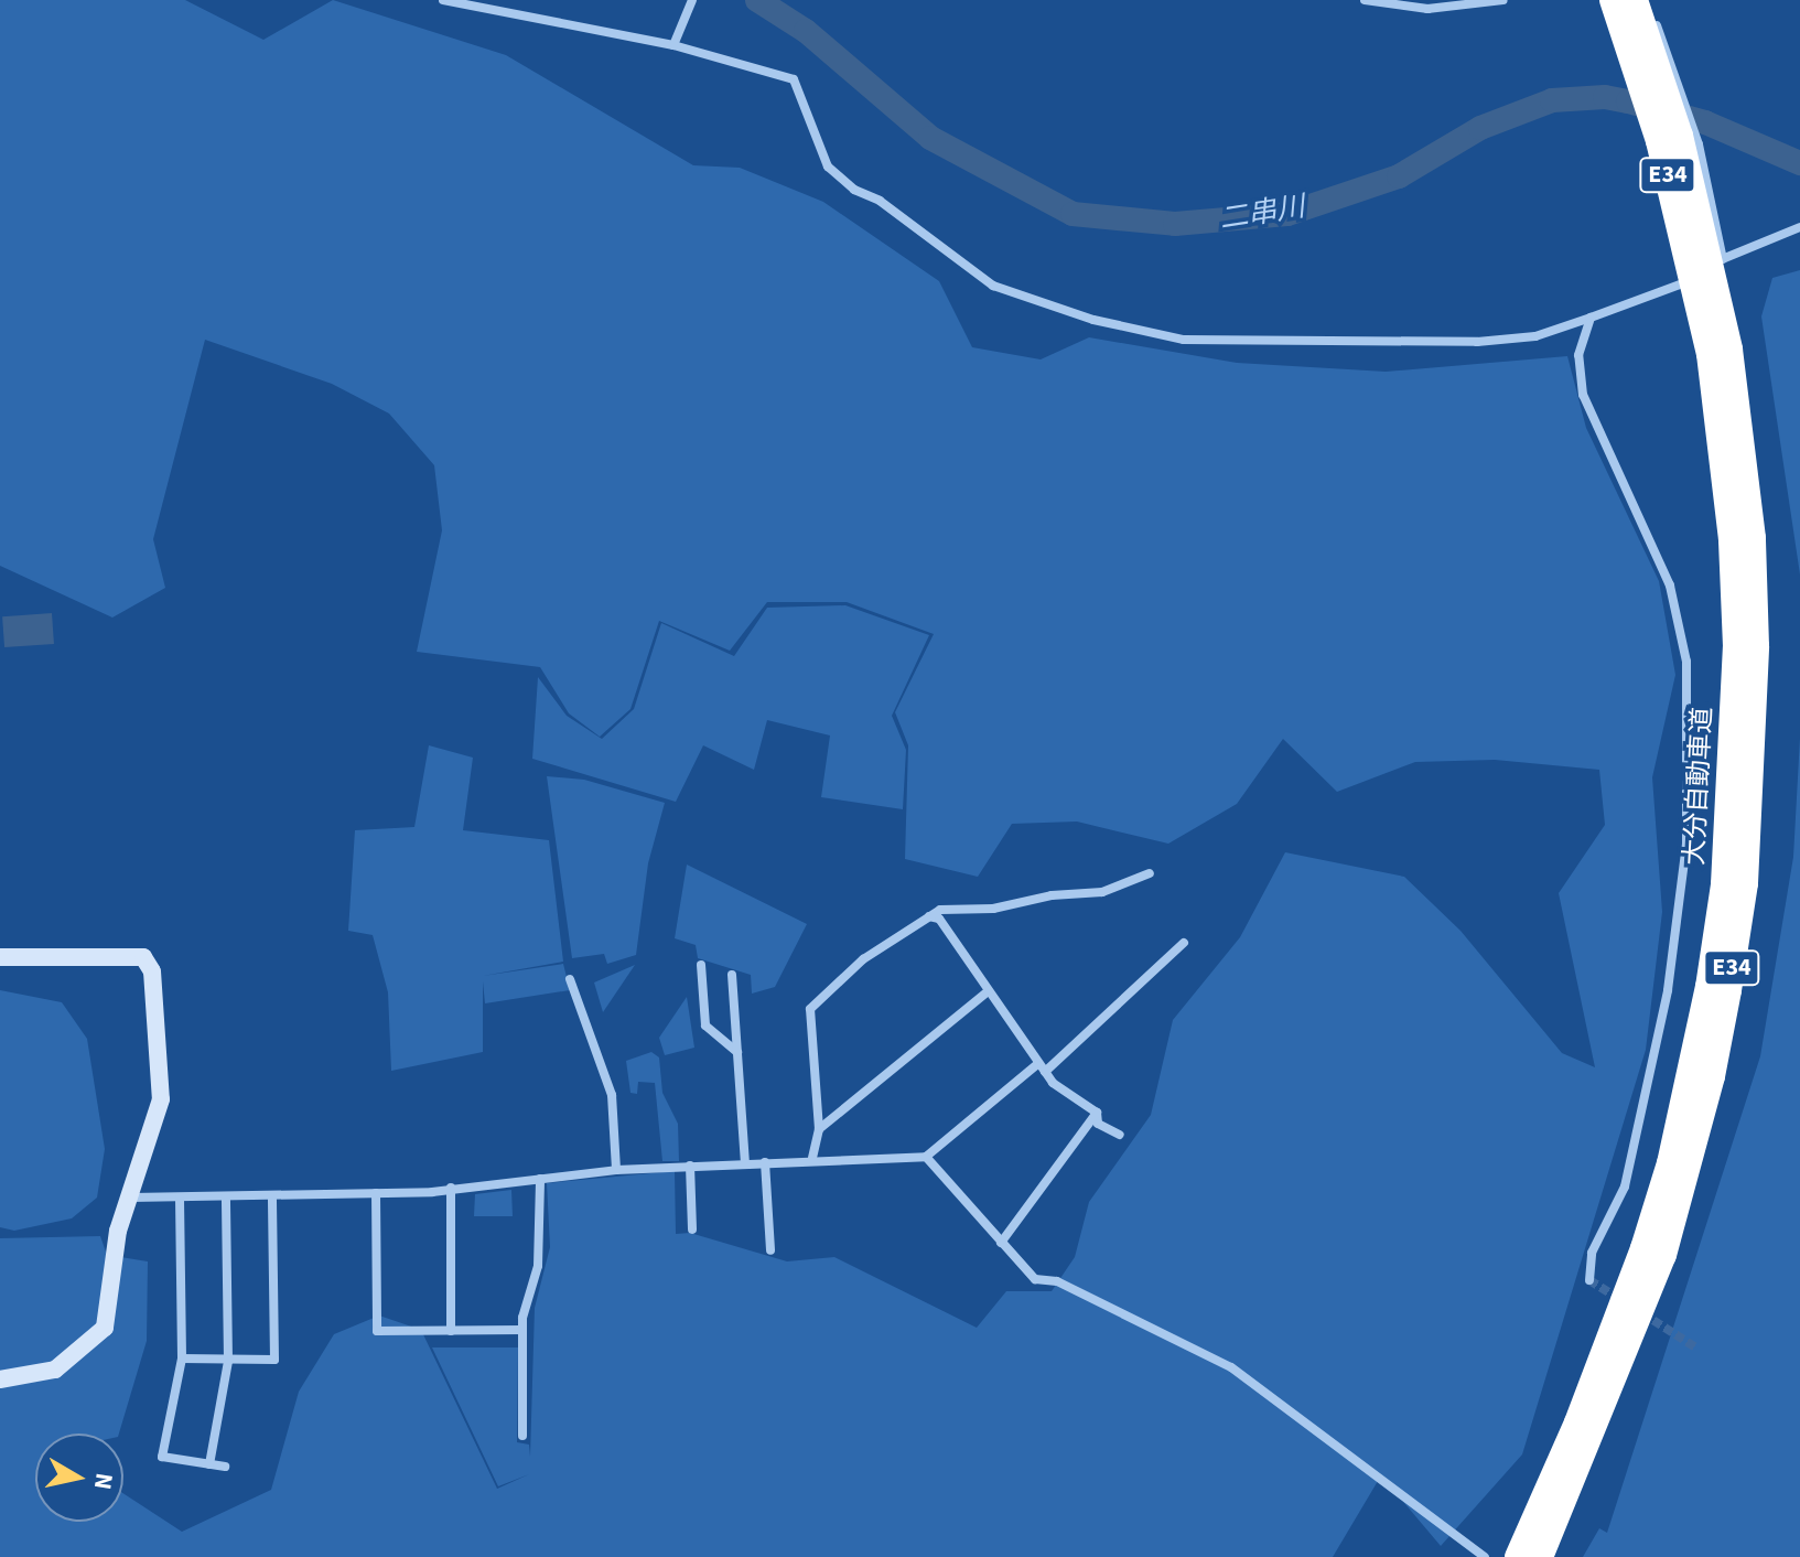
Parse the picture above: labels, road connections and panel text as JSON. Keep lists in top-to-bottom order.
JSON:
{
  "streets": {
    "highway": ["E34", "大分自動車道"]
  },
  "water": ["二串川"],
  "north": "right"
}
